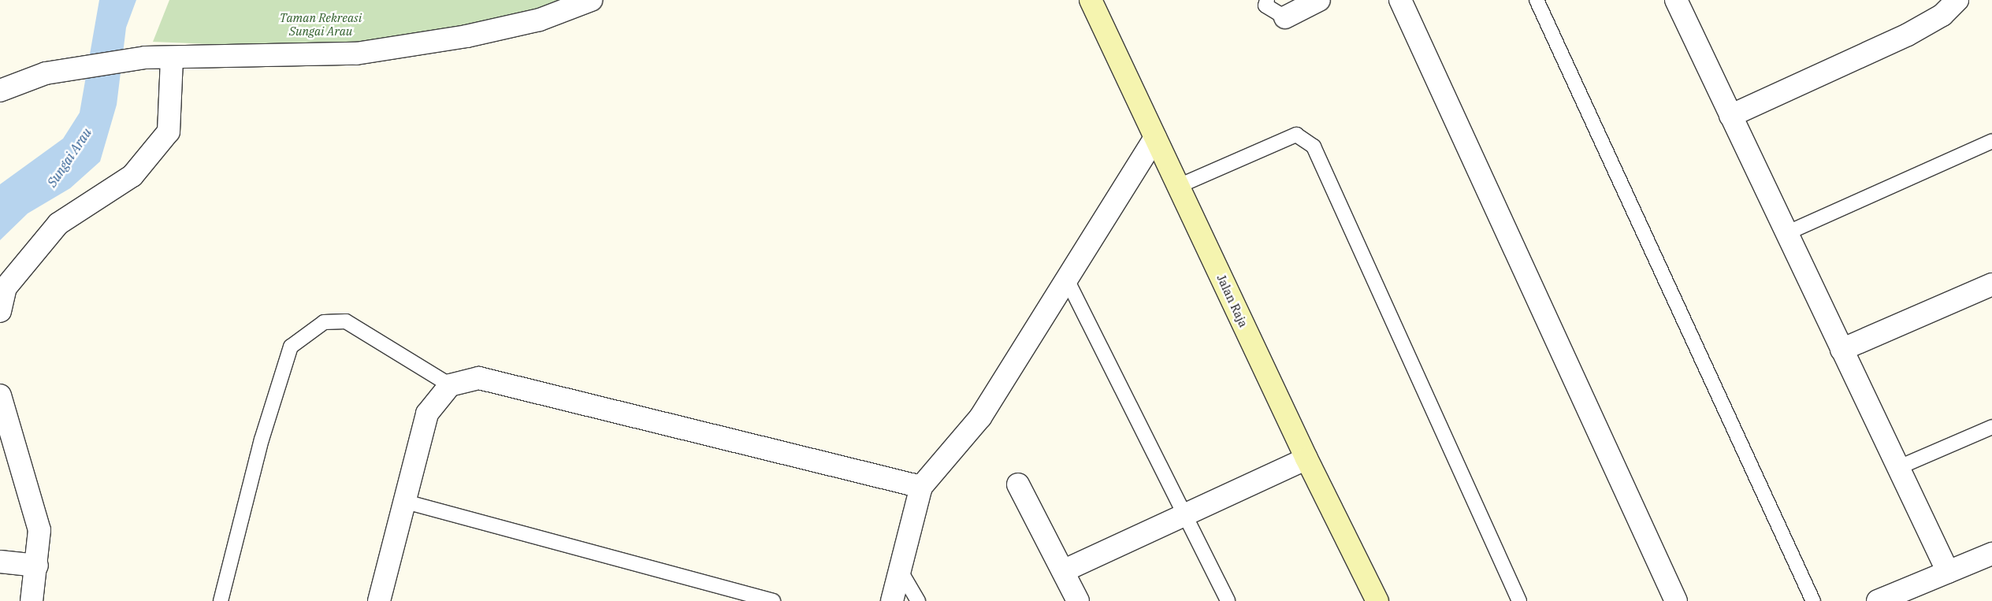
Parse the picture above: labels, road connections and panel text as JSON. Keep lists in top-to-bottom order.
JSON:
{
  "streets": {
    "street": ["Jalan Raja"]
  },
  "water": ["Sungai Arau"],
  "parks": ["Taman Rekreasi Sungai Arau"]
}
